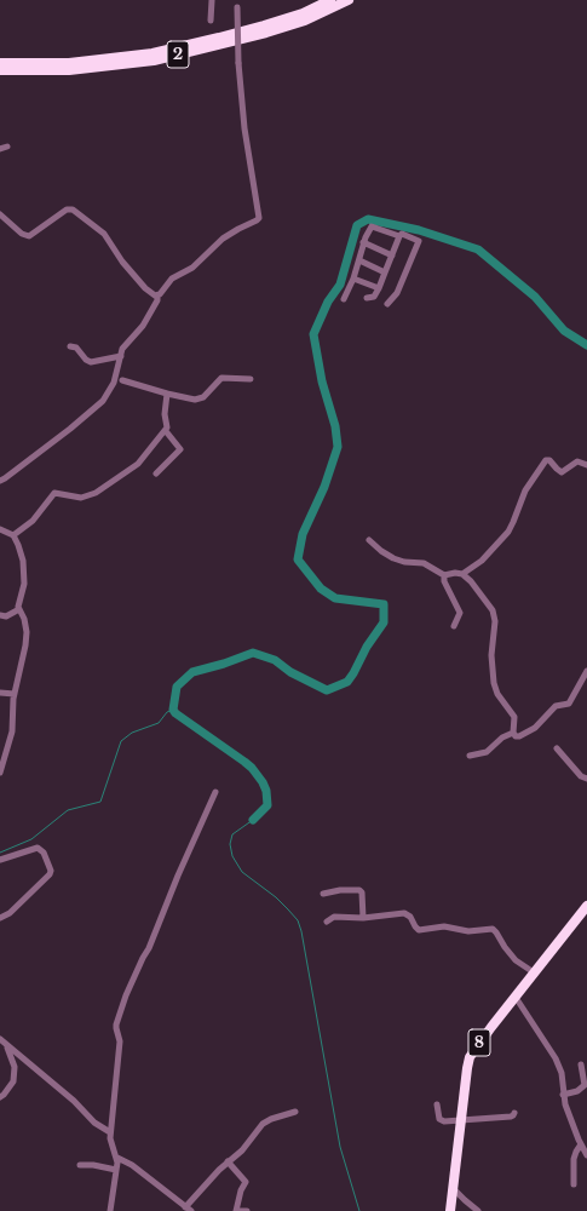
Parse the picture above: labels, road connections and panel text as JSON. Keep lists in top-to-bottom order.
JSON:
{
  "streets": {
    "highway": ["2", "8"]
  }
}
